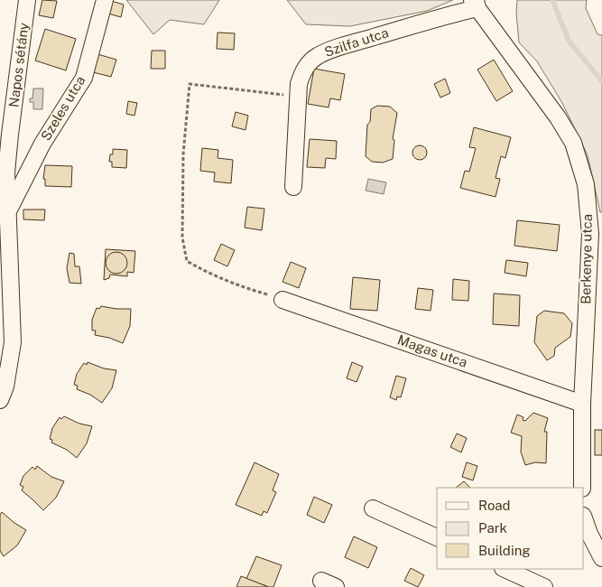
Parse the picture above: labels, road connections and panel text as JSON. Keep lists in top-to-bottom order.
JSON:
{
  "streets": {
    "street": [
      "Szilfa utca",
      "Napos sétány",
      "Szeles utca",
      "Berkenye utca",
      "Magas utca"
    ]
  },
  "crossings": [
    ["Szilfa utca", "Berkenye utca"],
    ["Napos sétány", "Szeles utca"],
    ["Berkenye utca", "Magas utca"]
  ],
  "legend": ["Road", "Park", "Building"]
}
